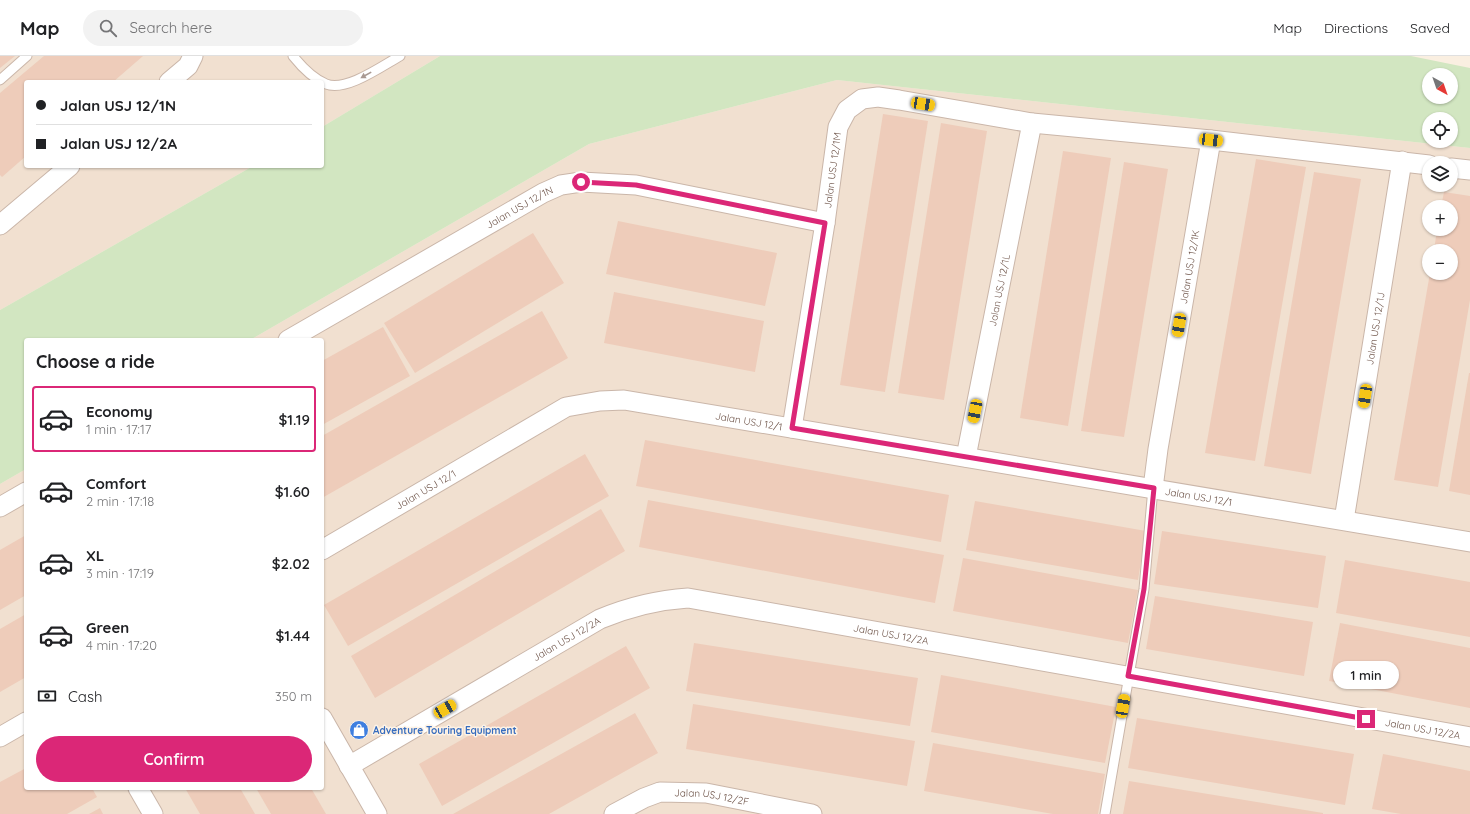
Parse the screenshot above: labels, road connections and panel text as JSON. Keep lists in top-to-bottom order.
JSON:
{
  "streets": {
    "street": [
      "Jalan USJ 12/1M",
      "Jalan USJ 12/1N",
      "Jalan USJ 12/1K",
      "Jalan USJ 12/1L",
      "Jalan USJ 12/1J",
      "Jalan USJ 12/1",
      "Jalan USJ 12/2A",
      "Jalan USJ 12/2F"
    ]
  },
  "crossings": [
    ["Jalan USJ 12/1M", "Jalan USJ 12/1N"],
    ["Jalan USJ 12/1M", "Jalan USJ 12/1L"],
    ["Jalan USJ 12/1M", "Jalan USJ 12/1"],
    ["Jalan USJ 12/1K", "Jalan USJ 12/1"],
    ["Jalan USJ 12/1L", "Jalan USJ 12/1"],
    ["Jalan USJ 12/1J", "Jalan USJ 12/1"]
  ],
  "places": {
    "shop": ["Adventure Touring Equipment"]
  },
  "north": "bottom right",
  "page": {
    "header": "Map",
    "search": "Search here",
    "nav": ["Map", "Directions", "Saved"],
    "map_buttons": ["+", "−"],
    "banner": ["Jalan USJ 12/1N", "Jalan USJ 12/2A"],
    "heading": "Choose a ride",
    "list": [
      {
        "name": "Economy",
        "note": "1 min · 17:17",
        "value": "$1.19"
      },
      {
        "name": "Comfort",
        "note": "2 min · 17:18",
        "value": "$1.60"
      },
      {
        "name": "XL",
        "note": "3 min · 17:19",
        "value": "$2.02"
      },
      {
        "name": "Green",
        "note": "4 min · 17:20",
        "value": "$1.44"
      }
    ],
    "bubble": "1 min",
    "pay": ["Cash", "350 m"],
    "buttons": "Confirm"
  }
}
